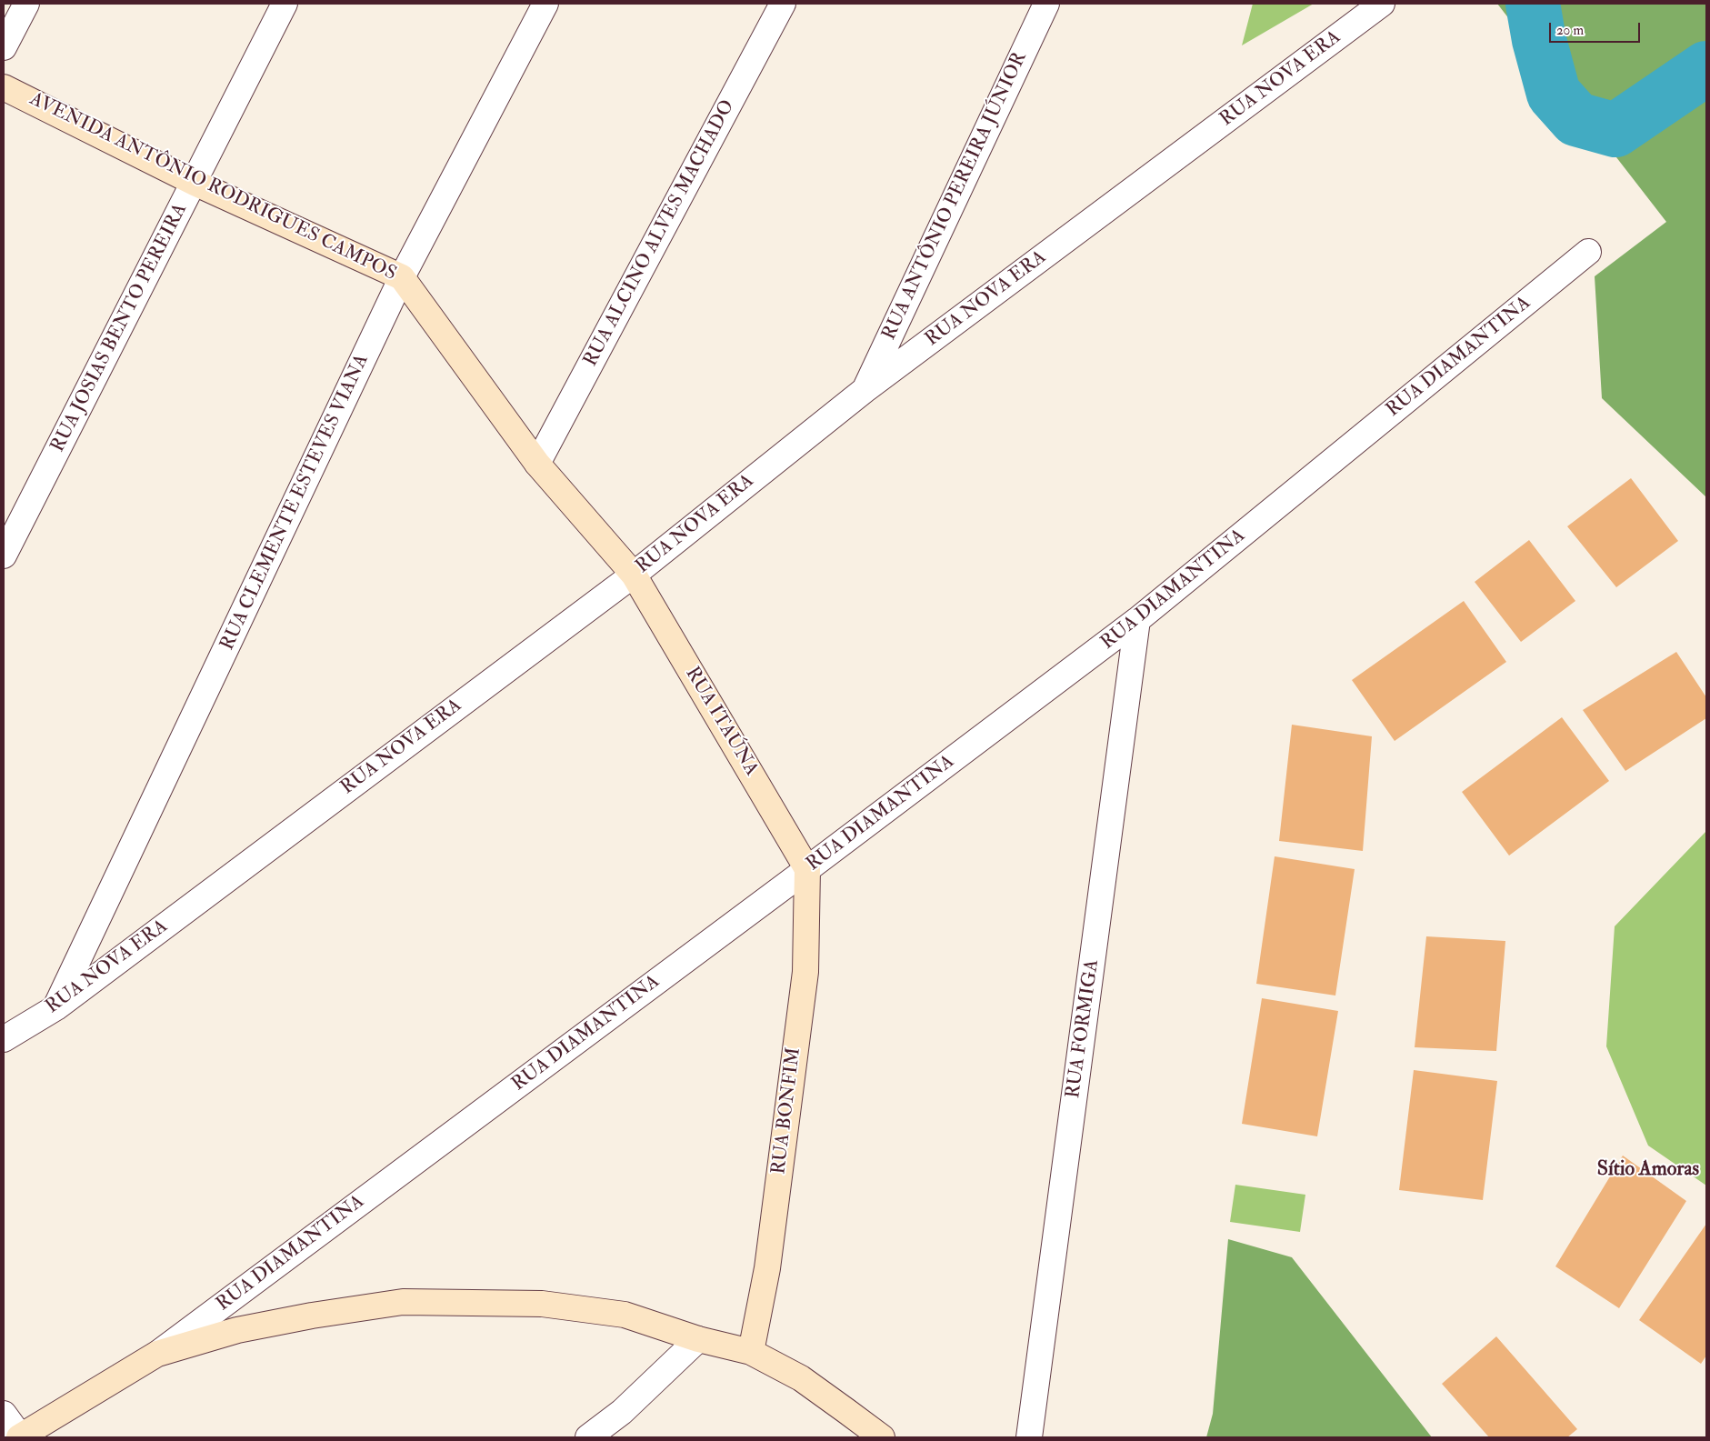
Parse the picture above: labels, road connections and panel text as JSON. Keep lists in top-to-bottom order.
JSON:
{
  "streets": {
    "street": [
      "RUA NOVA ERA",
      "AVENIDA ANTÔNIO RODRIGUES CAMPOS",
      "RUA ANTÔNIO PEREIRA JÚNIOR",
      "RUA ALCINO ALVES MACHADO",
      "RUA JOSIAS BENTO PEREIRA",
      "RUA DIAMANTINA",
      "RUA CLEMENTE ESTEVES VIANA",
      "RUA ITAÚNA",
      "RUA FORMIGA",
      "RUA BONFIM"
    ]
  },
  "crossings": [
    ["RUA NOVA ERA", "AVENIDA ANTÔNIO RODRIGUES CAMPOS"],
    ["RUA NOVA ERA", "RUA ANTÔNIO PEREIRA JÚNIOR"],
    ["RUA NOVA ERA", "RUA CLEMENTE ESTEVES VIANA"],
    ["RUA NOVA ERA", "RUA ITAÚNA"],
    ["AVENIDA ANTÔNIO RODRIGUES CAMPOS", "RUA ALCINO ALVES MACHADO"],
    ["AVENIDA ANTÔNIO RODRIGUES CAMPOS", "RUA JOSIAS BENTO PEREIRA"],
    ["AVENIDA ANTÔNIO RODRIGUES CAMPOS", "RUA CLEMENTE ESTEVES VIANA"],
    ["AVENIDA ANTÔNIO RODRIGUES CAMPOS", "RUA ITAÚNA"],
    ["RUA DIAMANTINA", "RUA ITAÚNA"],
    ["RUA DIAMANTINA", "RUA FORMIGA"],
    ["RUA DIAMANTINA", "RUA BONFIM"],
    ["RUA ITAÚNA", "RUA BONFIM"]
  ],
  "districts": ["Sítio Amoras"],
  "scale_bar": "20 m"
}
